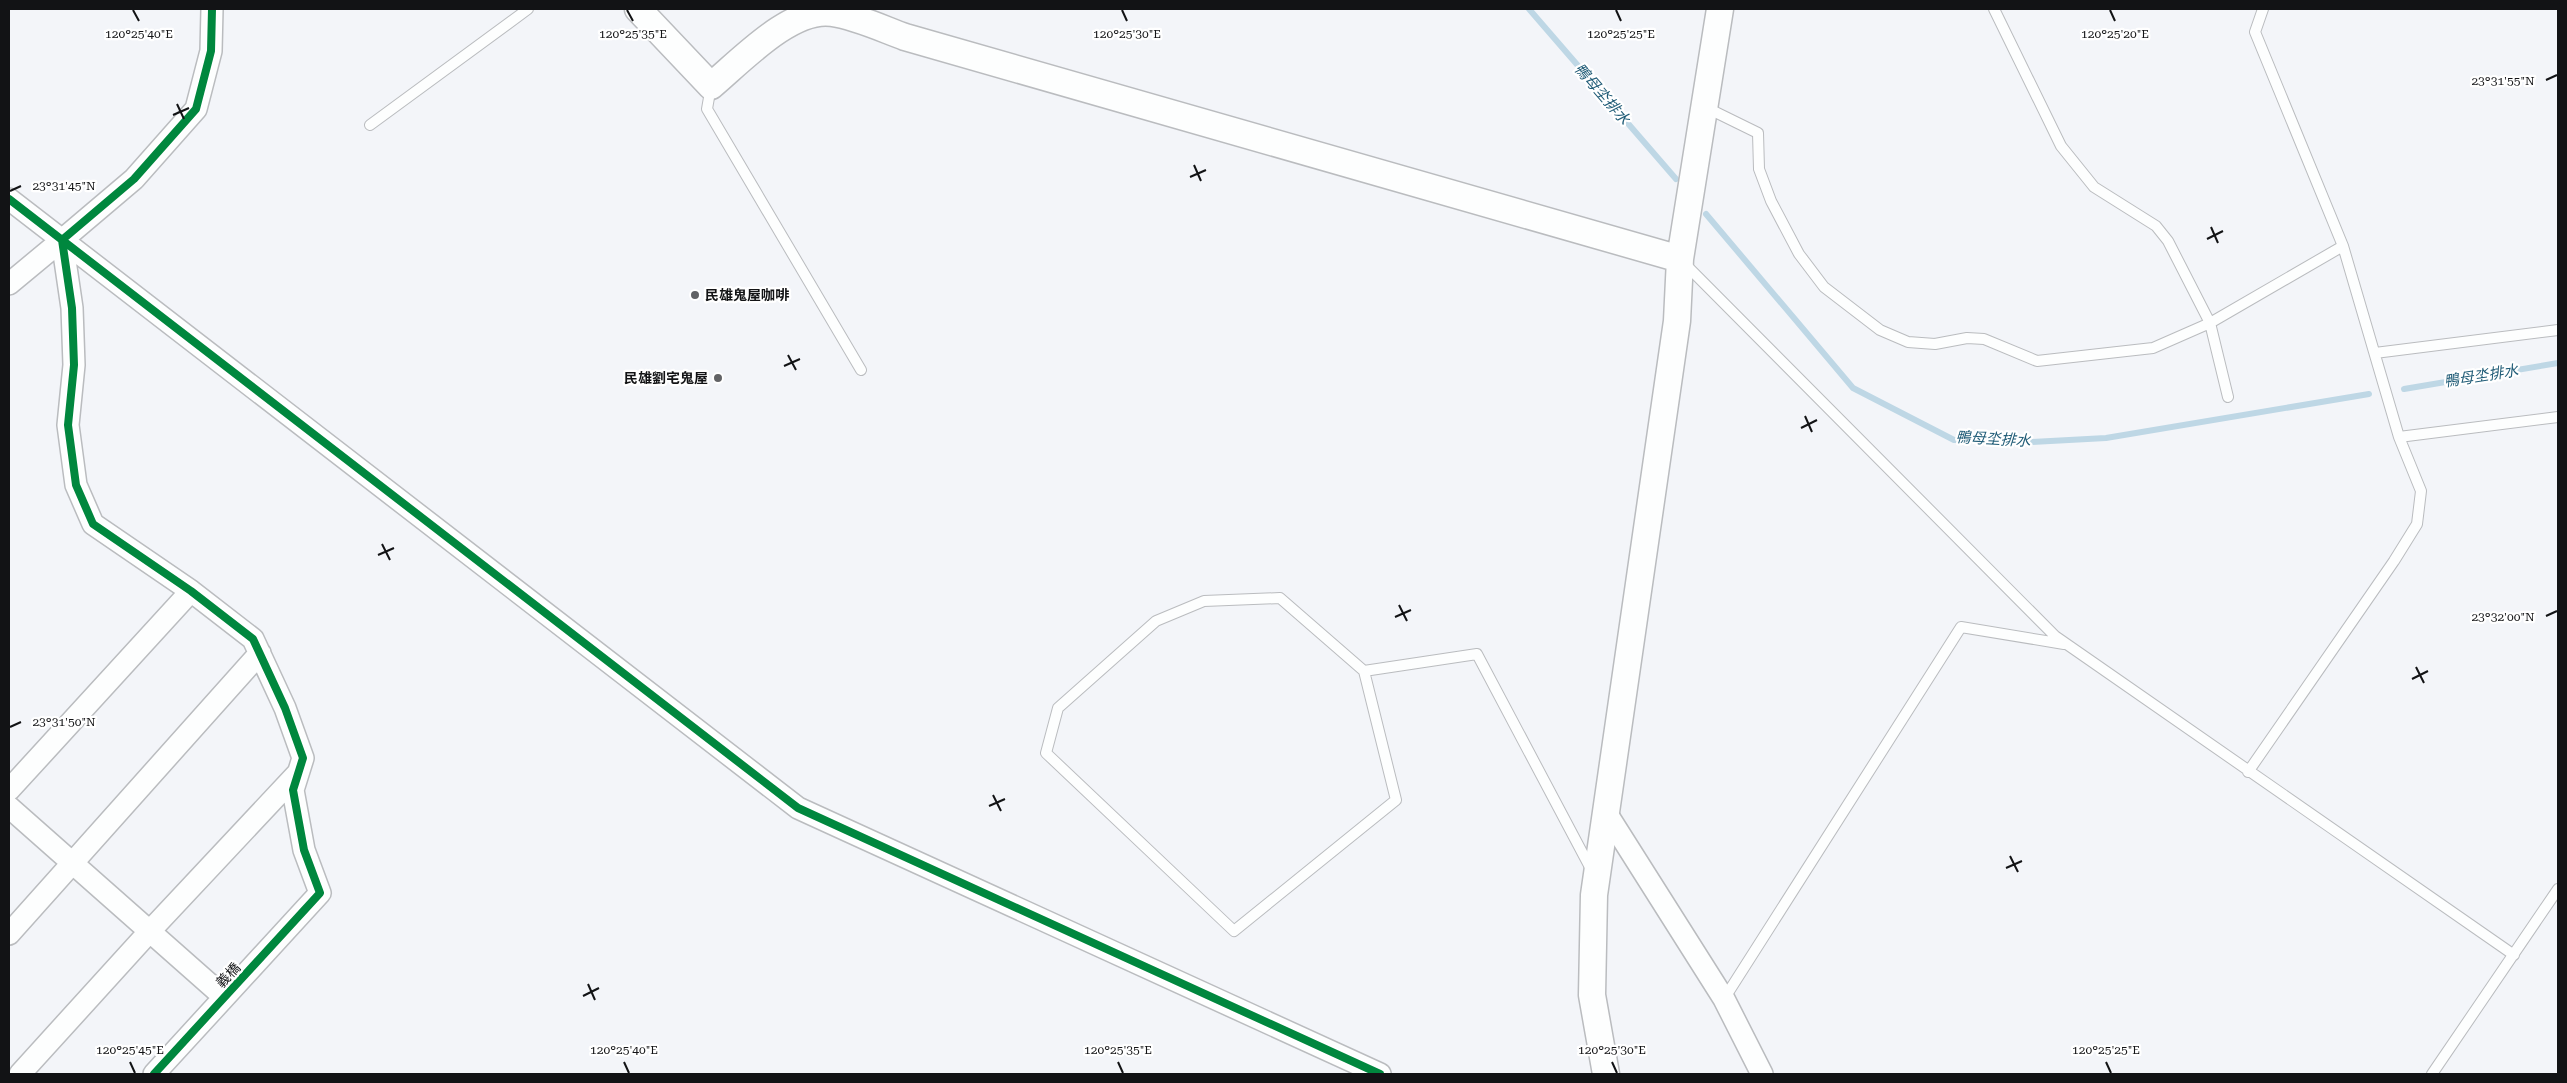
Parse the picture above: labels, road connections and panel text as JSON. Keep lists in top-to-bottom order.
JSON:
{
  "streets": {
    "street": ["義橋"]
  },
  "water": ["鴨母坔排水"],
  "places": ["民雄鬼屋咖啡", "民雄劉宅鬼屋"],
  "coordinates": [
    "120°25'40\"E",
    "120°25'35\"E",
    "120°25'30\"E",
    "120°25'25\"E",
    "120°25'20\"E",
    "23°31'55\"N",
    "23°31'45\"N",
    "23°32'00\"N",
    "23°31'50\"N",
    "120°25'45\"E"
  ]
}
